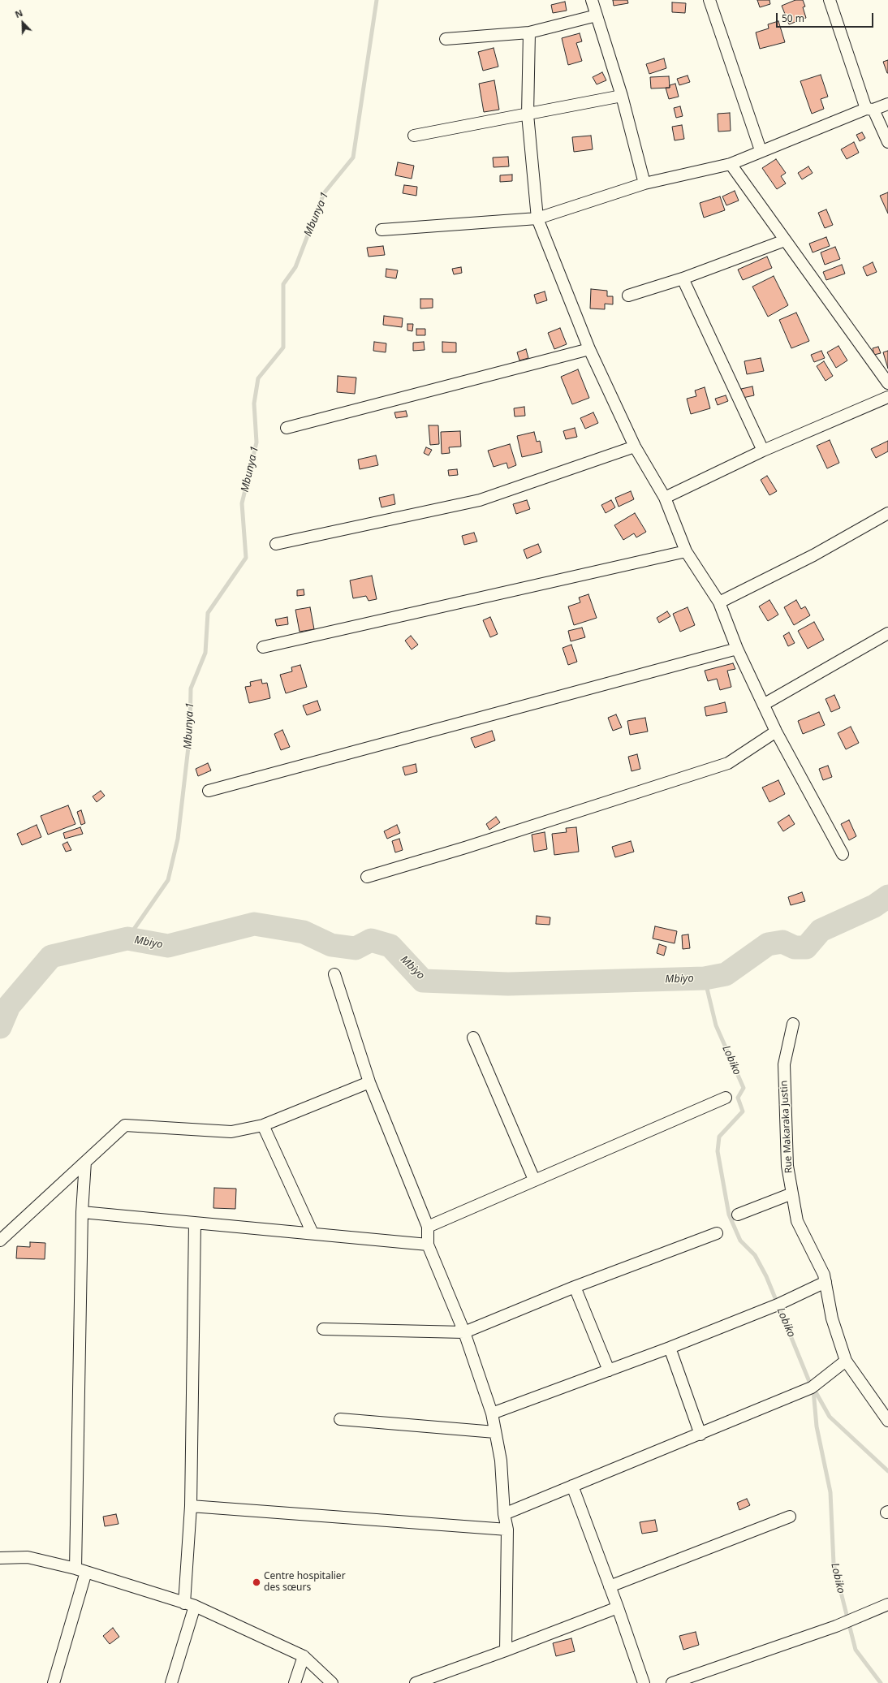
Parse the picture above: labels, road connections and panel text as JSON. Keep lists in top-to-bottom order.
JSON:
{
  "streets": {
    "street": ["Rue Makaraka Justin"]
  },
  "water": ["Mbunya 1", "Mbiyo", "Lobiko"],
  "places": ["Centre hospitalier des sœurs"],
  "scale_bar": "50 m",
  "north": "top left"
}
